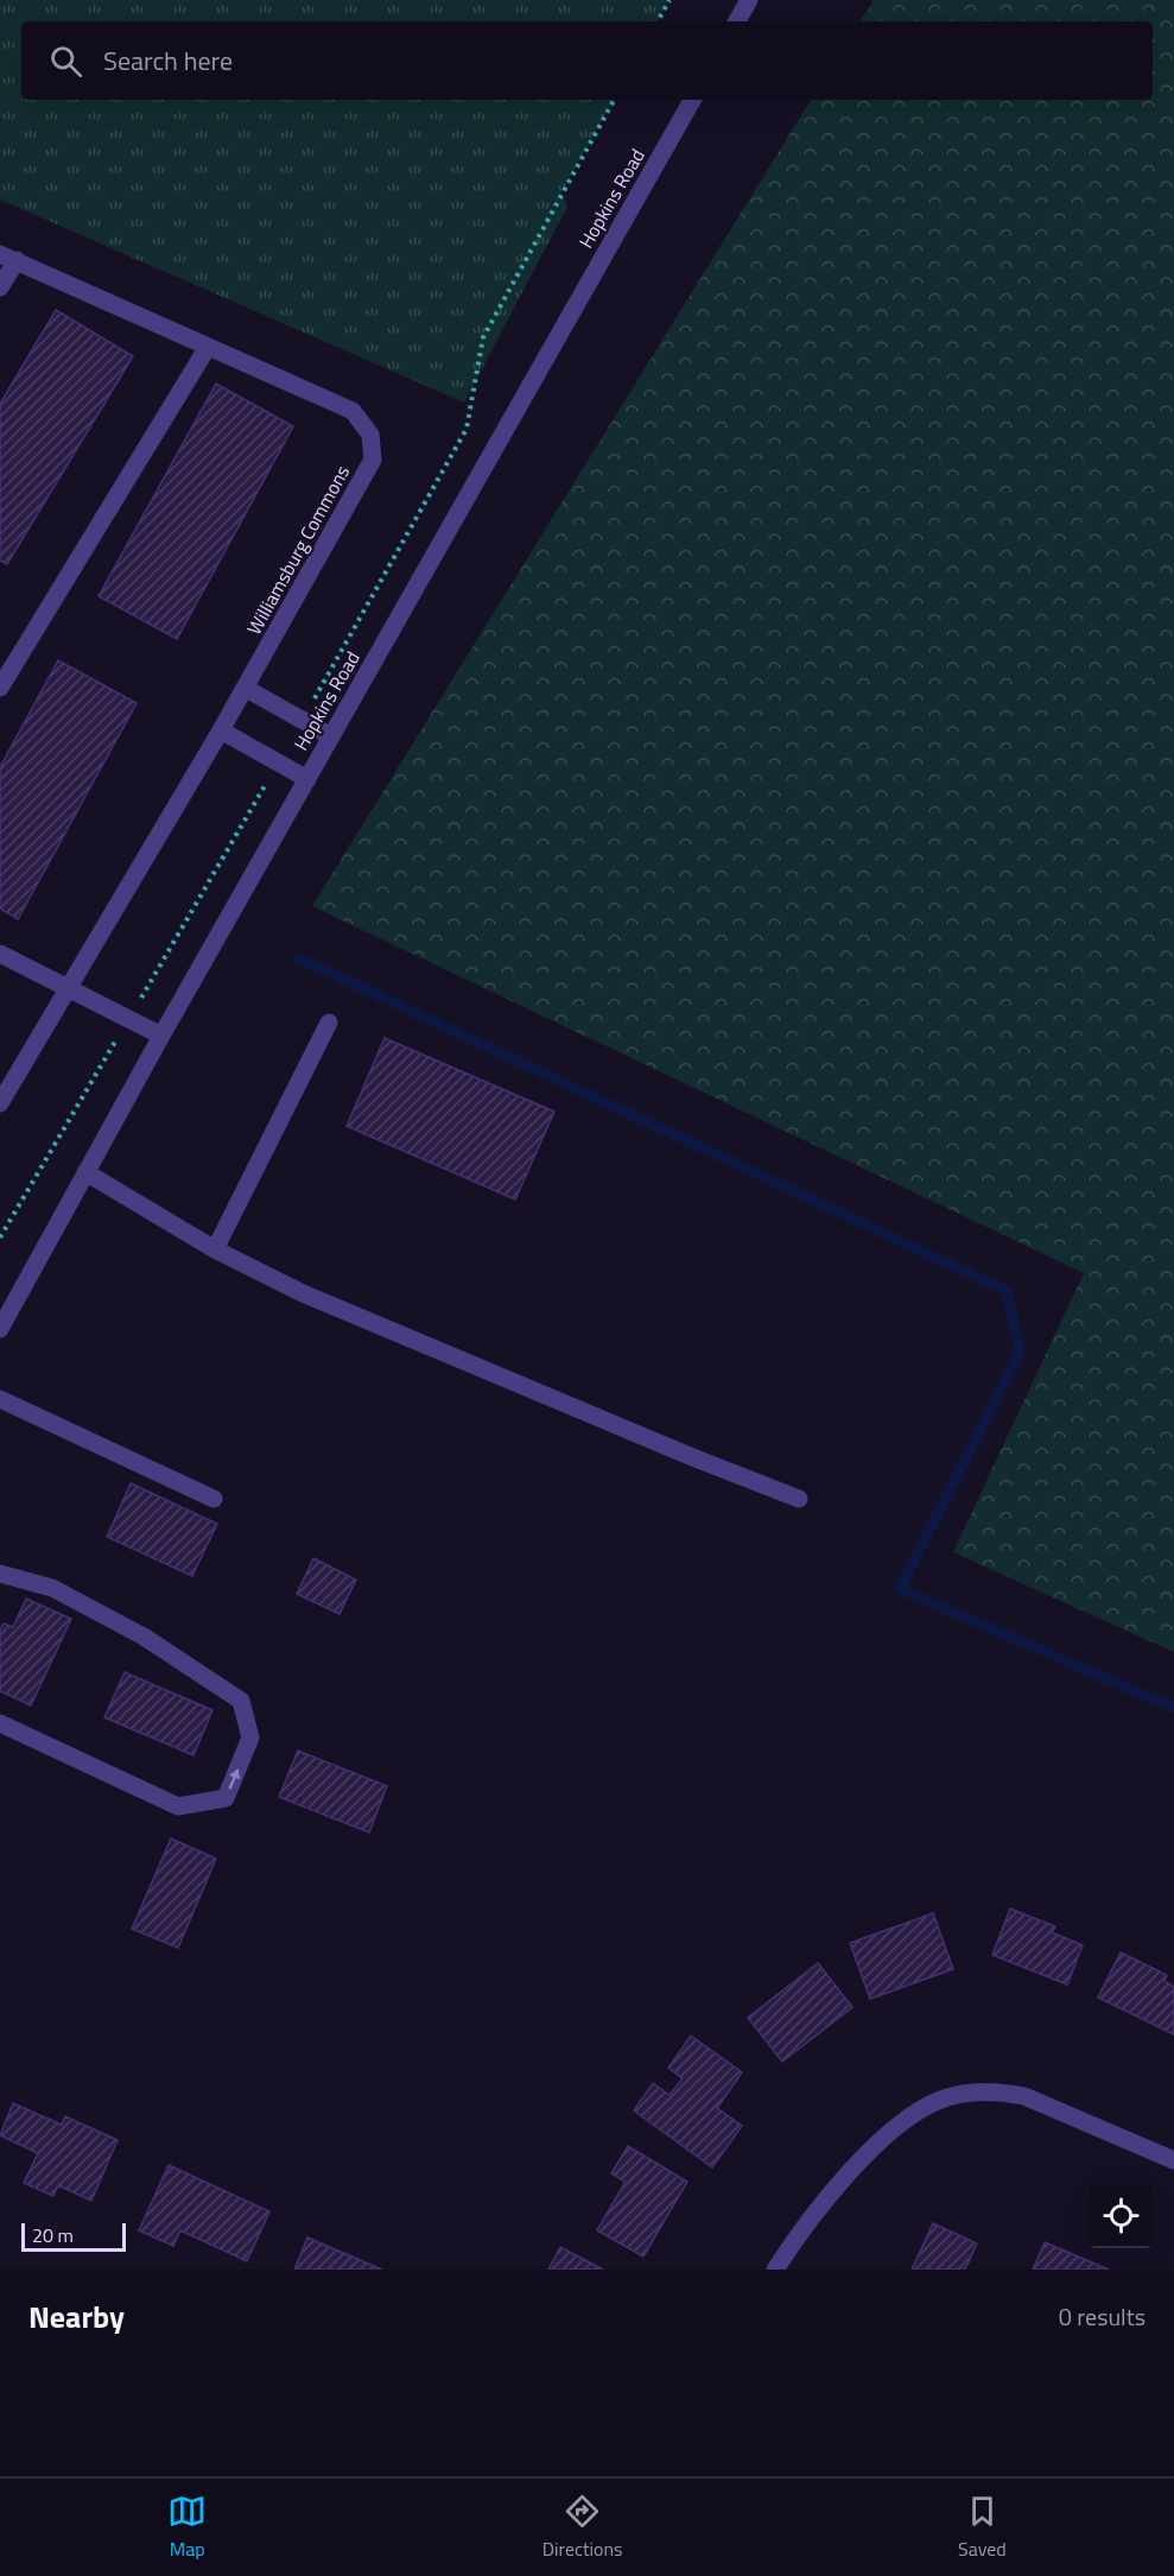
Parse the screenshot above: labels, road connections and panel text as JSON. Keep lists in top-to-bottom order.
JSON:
{
  "streets": {
    "street": ["Hopkins Road", "Williamsburg Commons"]
  },
  "scale_bar": "20 m",
  "page": {
    "search": "Search here",
    "scale": "20 m",
    "heading": ["Nearby", "0 results"],
    "nav": ["Map", "Directions", "Saved"]
  }
}
